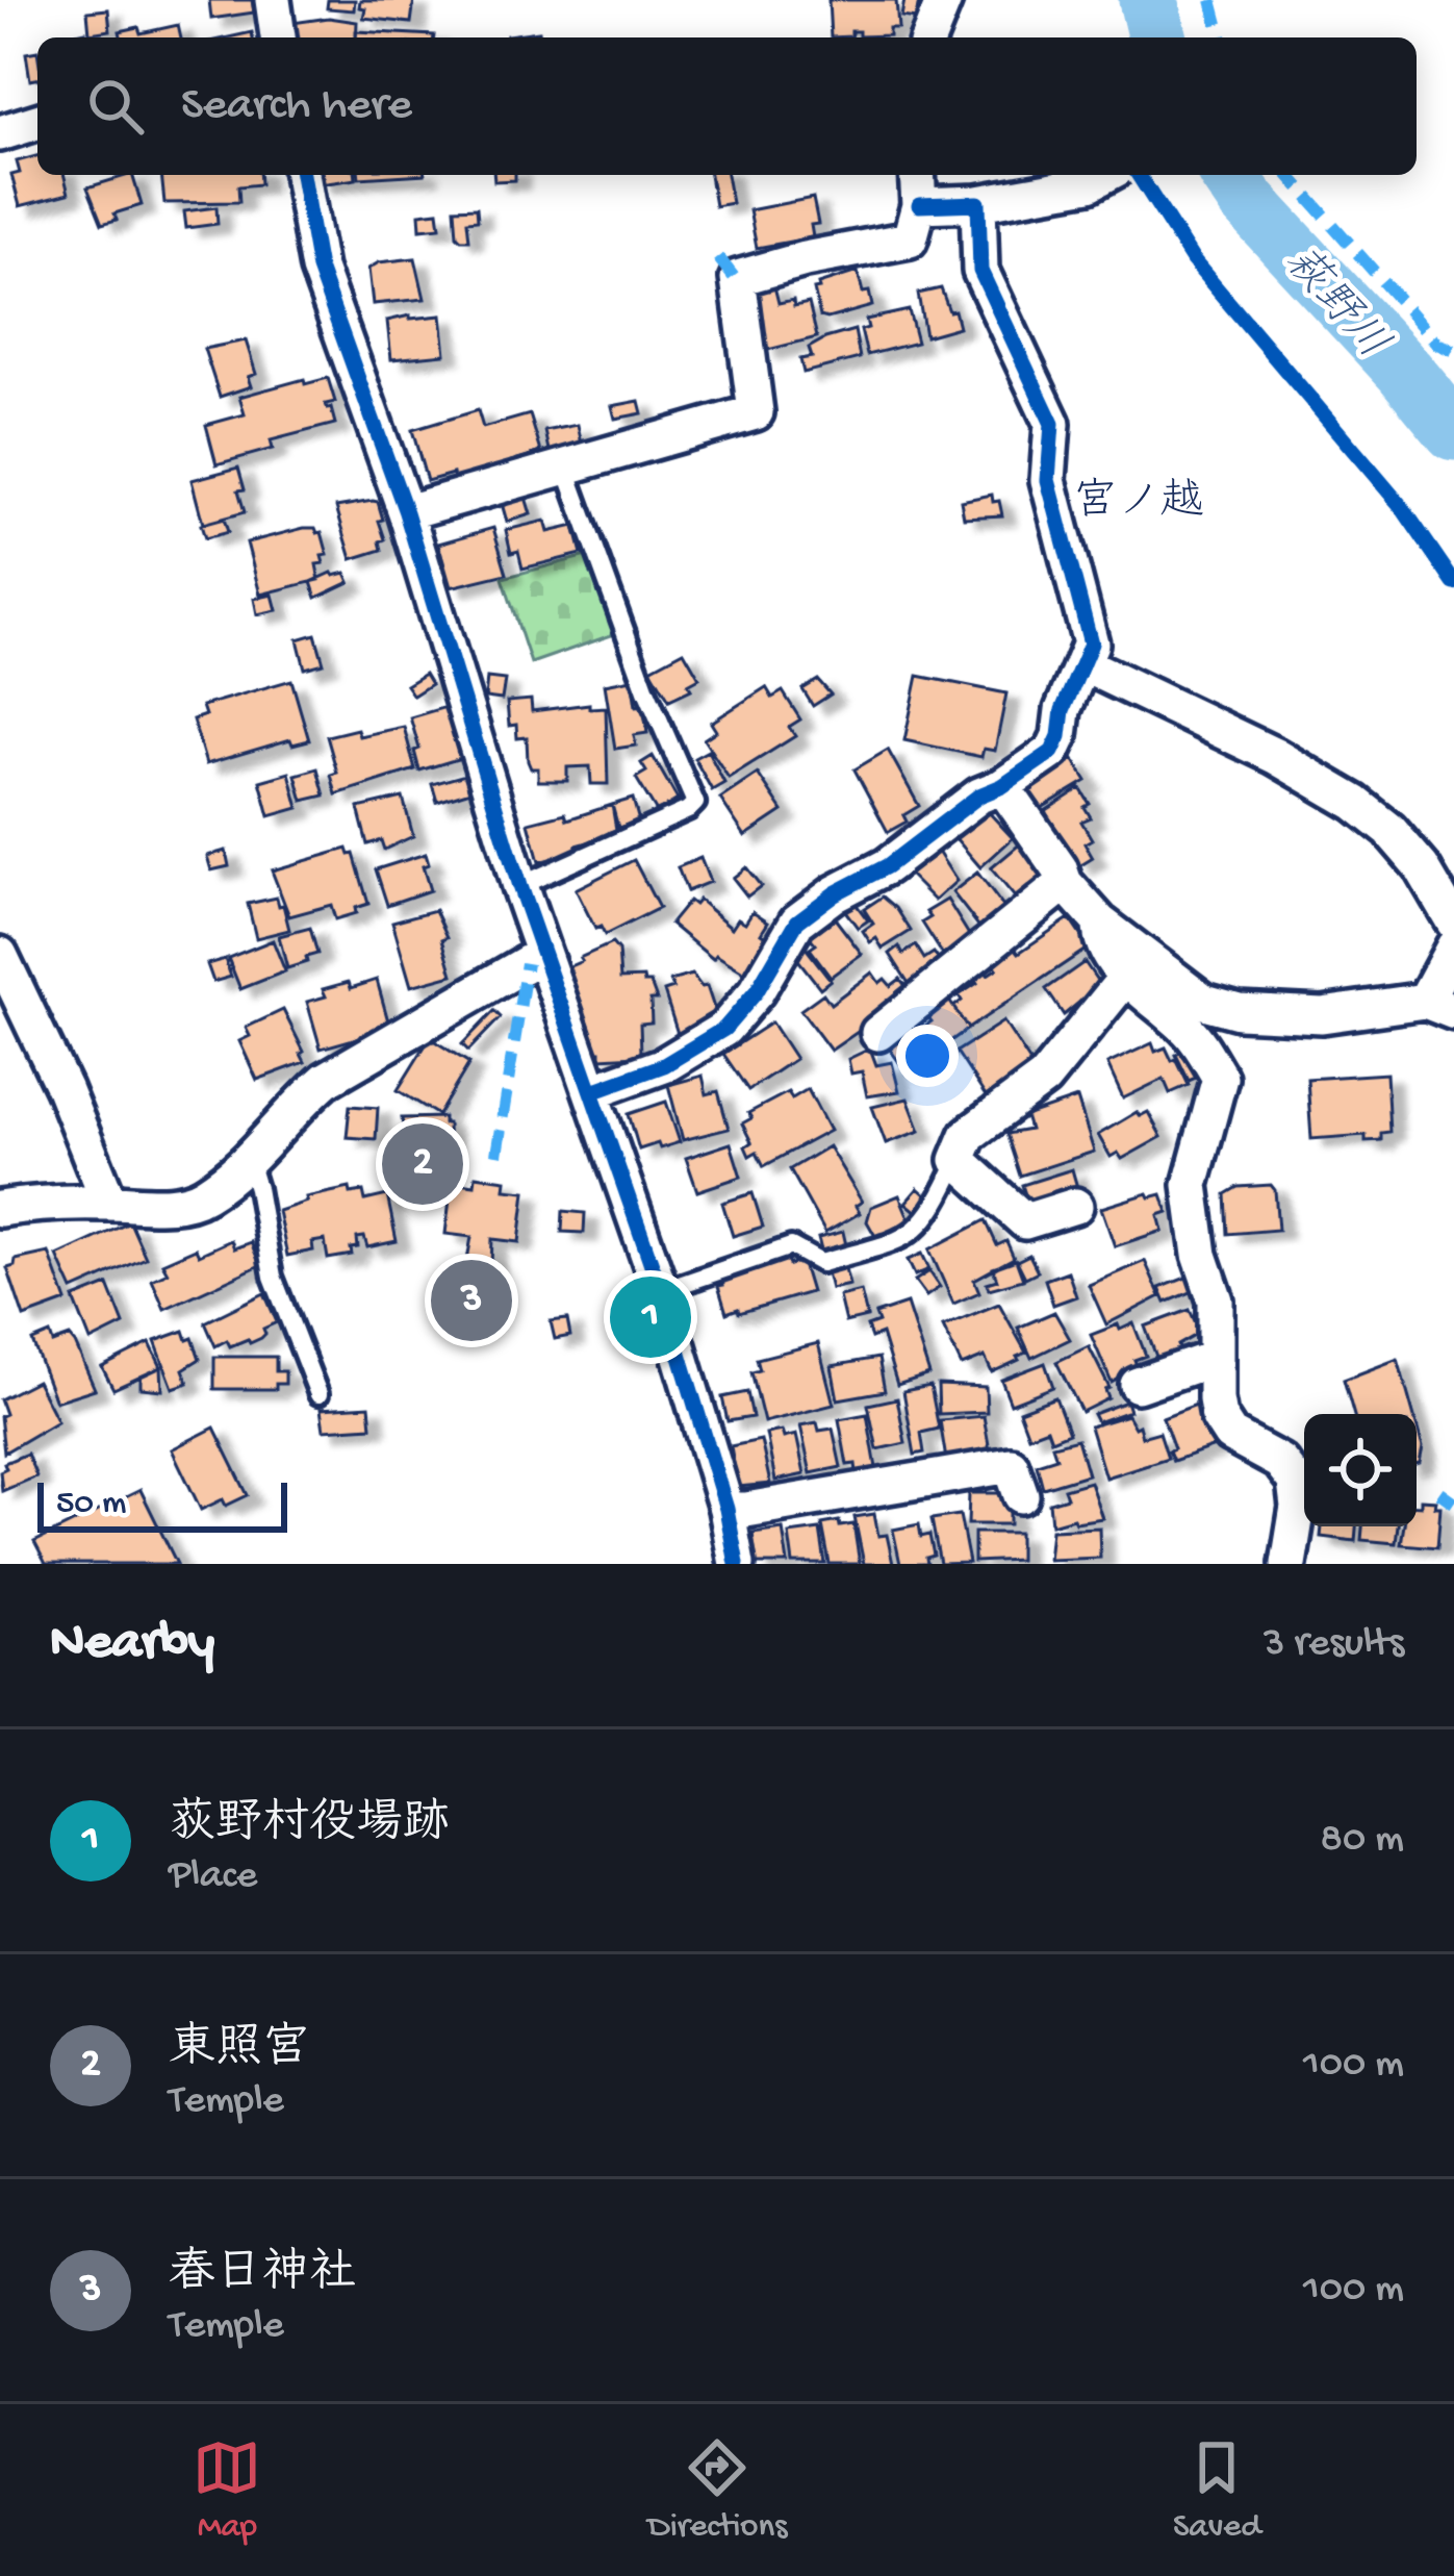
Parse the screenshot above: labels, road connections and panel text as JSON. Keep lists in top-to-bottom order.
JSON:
{
  "districts": ["宮ノ越"],
  "water": ["萩野川"],
  "scale_bar": "50 m",
  "page": {
    "search": "Search here",
    "pins": ["2", "3", "1"],
    "scale": "50 m",
    "heading": ["Nearby", "3 results"],
    "list": [
      {
        "mark": "1",
        "name": "荻野村役場跡",
        "note": "Place",
        "value": "80 m"
      },
      {
        "mark": "2",
        "name": "東照宮",
        "note": "Temple",
        "value": "100 m"
      },
      {
        "mark": "3",
        "name": "春日神社",
        "note": "Temple",
        "value": "100 m"
      }
    ],
    "nav": ["Map", "Directions", "Saved"]
  }
}
